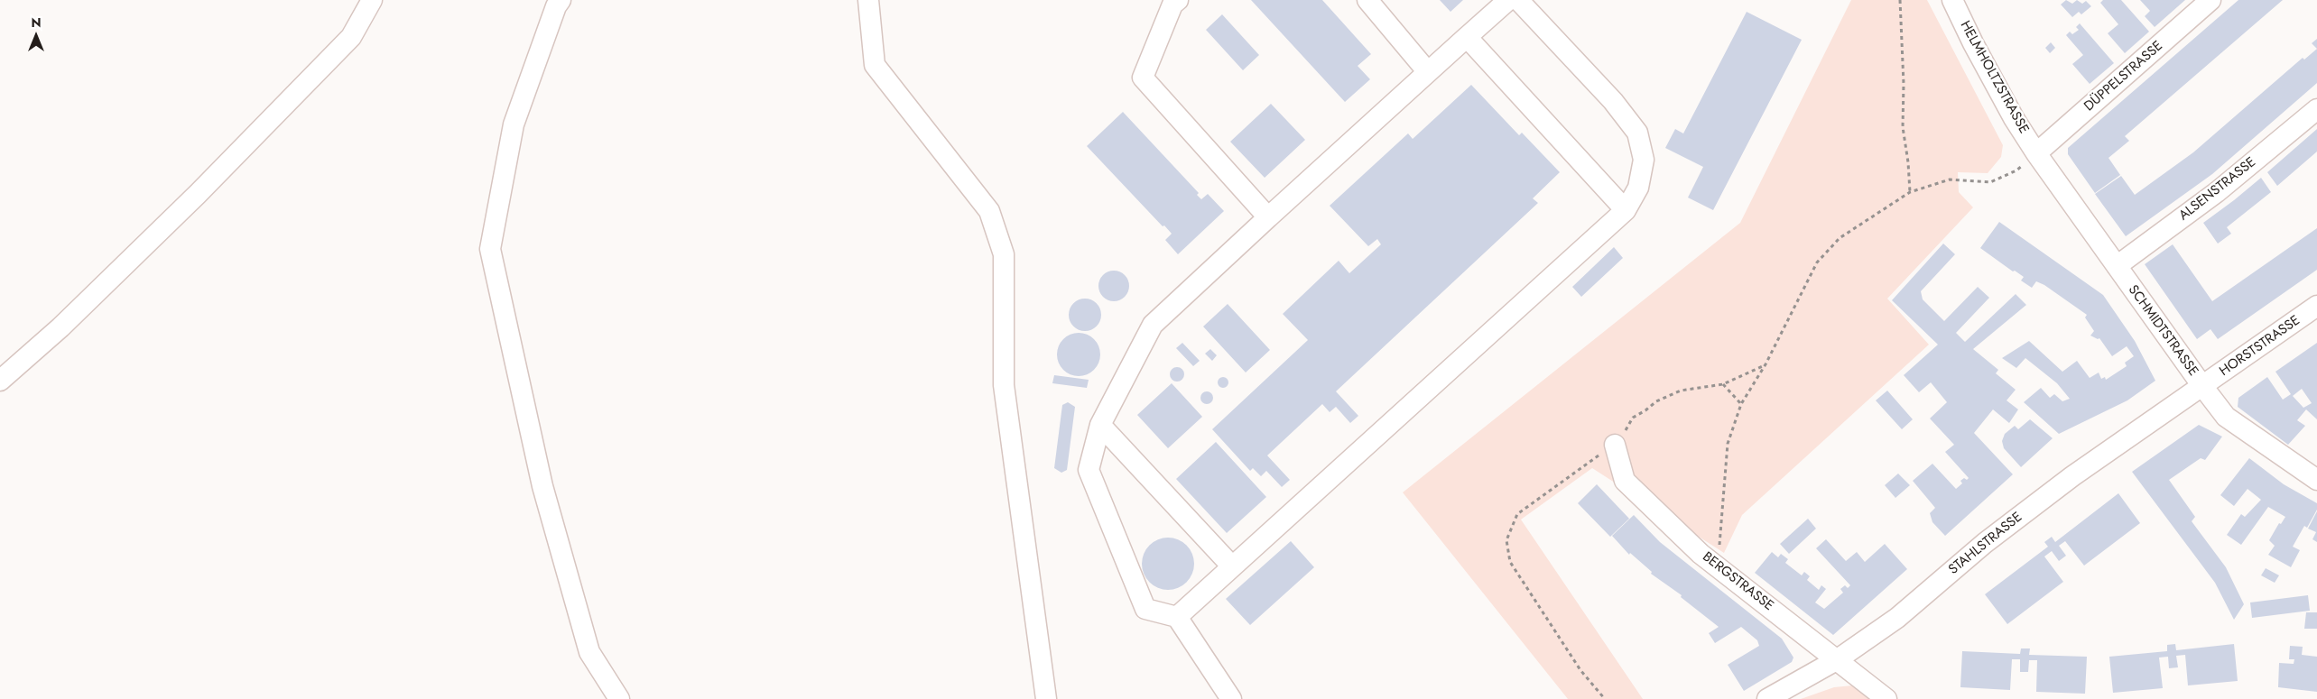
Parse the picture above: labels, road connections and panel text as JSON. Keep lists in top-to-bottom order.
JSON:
{
  "streets": {
    "street": [
      "DÜPPELSTRASSE",
      "HELMHOLTZSTRASSE",
      "ALSENSTRASSE",
      "SCHMIDTSTRASSE",
      "HORSTSTRASSE",
      "STAHLSTRASSE",
      "BERGSTRASSE"
    ]
  },
  "crossings": [
    ["DÜPPELSTRASSE", "HELMHOLTZSTRASSE"],
    ["DÜPPELSTRASSE", "SCHMIDTSTRASSE"],
    ["HELMHOLTZSTRASSE", "SCHMIDTSTRASSE"],
    ["ALSENSTRASSE", "SCHMIDTSTRASSE"],
    ["SCHMIDTSTRASSE", "HORSTSTRASSE"],
    ["SCHMIDTSTRASSE", "STAHLSTRASSE"],
    ["HORSTSTRASSE", "STAHLSTRASSE"],
    ["STAHLSTRASSE", "BERGSTRASSE"]
  ],
  "north": "top"
}
